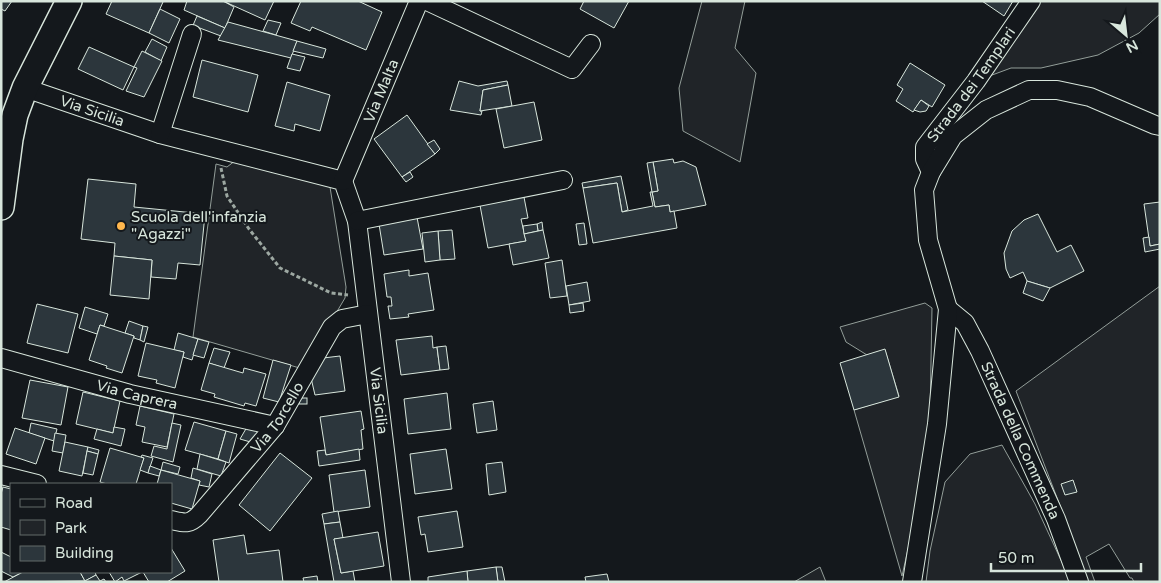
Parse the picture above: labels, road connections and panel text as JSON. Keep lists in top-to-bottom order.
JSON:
{
  "streets": {
    "street": [
      "Strada dei Templari",
      "Via Malta",
      "Via Sicilia",
      "Via Caprera",
      "Via Torcello",
      "Strada della Commenda"
    ]
  },
  "crossings": [
    ["Via Malta", "Via Sicilia"],
    ["Via Sicilia", "Via Torcello"],
    ["Via Caprera", "Via Torcello"]
  ],
  "places": ["Scuola dell'infanzia \"Agazzi\""],
  "legend": ["Road", "Park", "Building"],
  "scale_bar": "50 m",
  "north": "bottom right"
}
